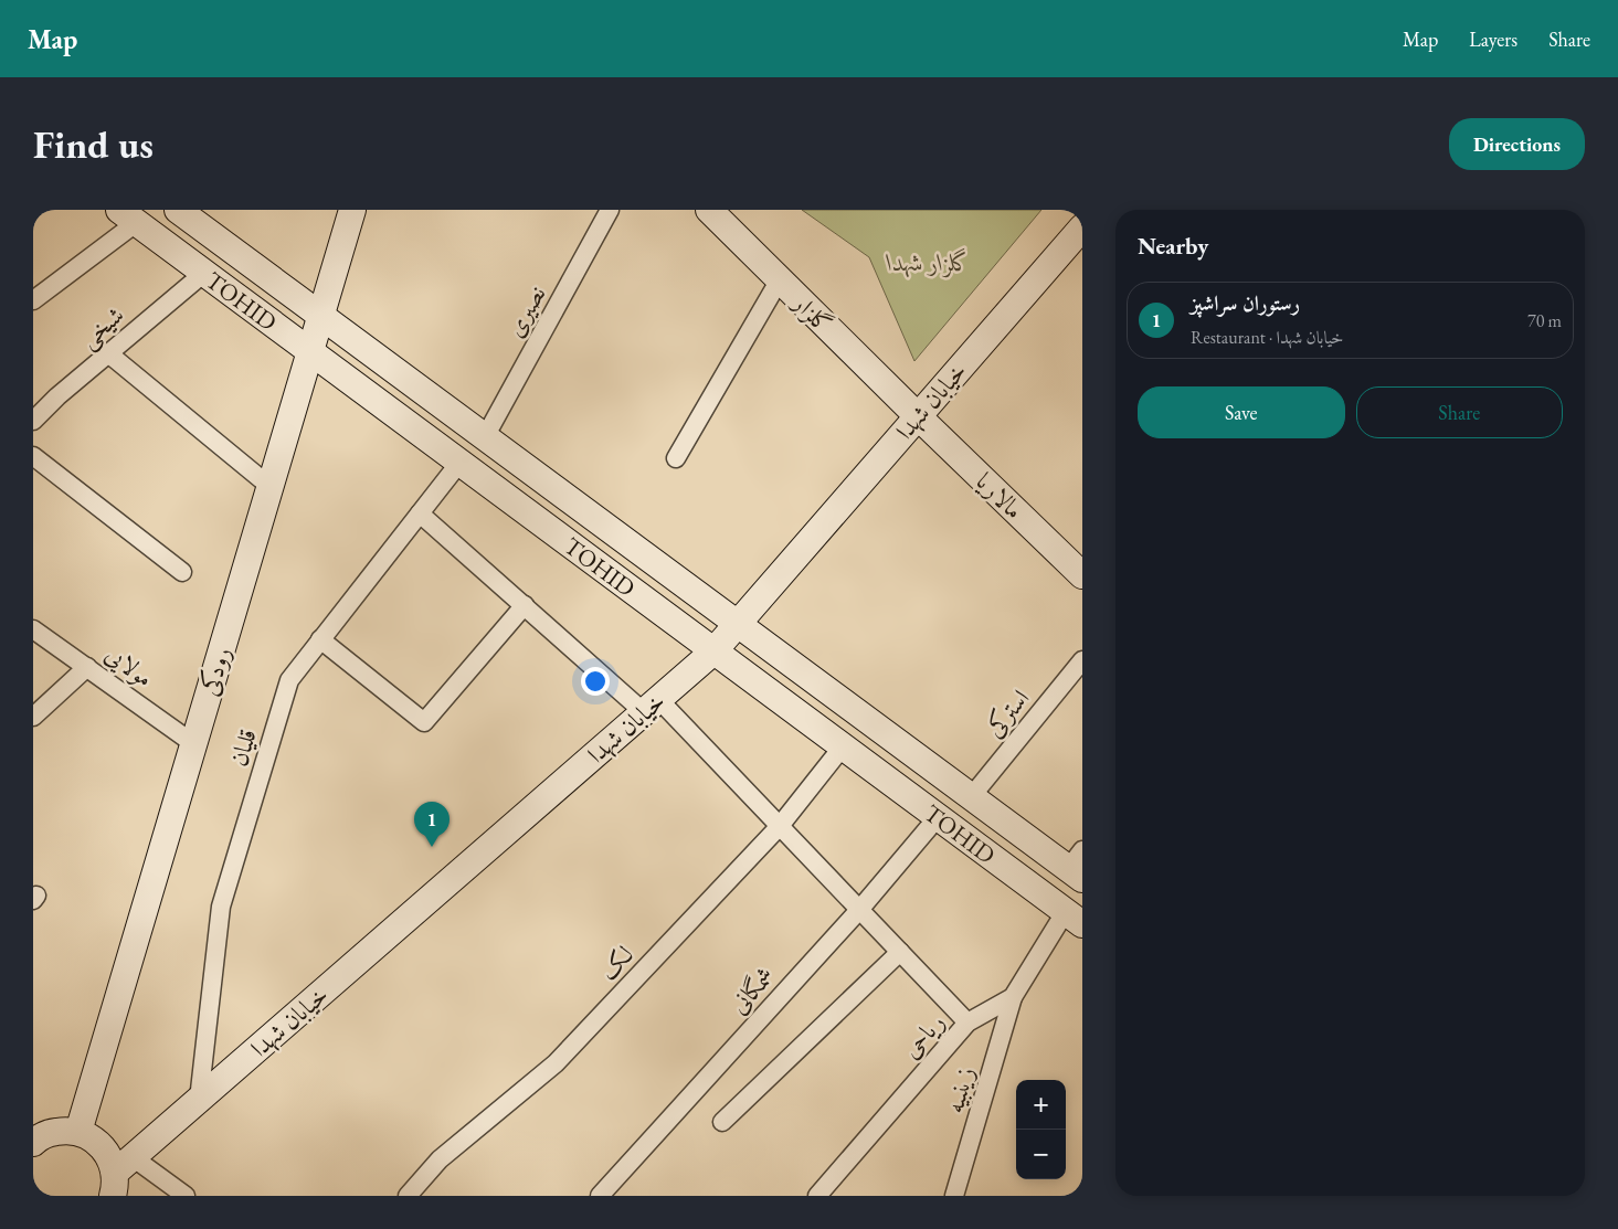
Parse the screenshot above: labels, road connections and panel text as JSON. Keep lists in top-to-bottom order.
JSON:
{
  "streets": {
    "street": [
      "TOHID",
      "نصیری",
      "گلزار",
      "شیخی",
      "خیابان شهدا",
      "مالاریا",
      "مولایی",
      "رودکی",
      "استرکی",
      "قلیان",
      "لک",
      "شمگانی",
      "ریاحی",
      "زینبیه"
    ]
  },
  "crossings": [
    ["TOHID", "نصیری"],
    ["TOHID", "شیخی"],
    ["TOHID", "خیابان شهدا"],
    ["TOHID", "رودکی"],
    ["TOHID", "استرکی"],
    ["TOHID", "قلیان"],
    ["TOHID", "لک"],
    ["TOHID", "شمگانی"],
    ["TOHID", "ریاحی"],
    ["گلزار", "خیابان شهدا"],
    ["گلزار", "مالاریا"],
    ["خیابان شهدا", "مالاریا"],
    ["خیابان شهدا", "قلیان"],
    ["مولایی", "رودکی"],
    ["ریاحی", "زینبیه"]
  ],
  "parks": ["گلزار شهدا"],
  "page": {
    "header": "Map",
    "nav": ["Map", "Layers", "Share"],
    "buttons": [
      "Directions",
      ["Save", "Share"]
    ],
    "title": "Find us",
    "heading": "Nearby",
    "list": [
      {
        "mark": "1",
        "name": "رستوران سراشپز",
        "note": "Restaurant · خیابان شهدا",
        "value": "70 m"
      }
    ],
    "pins": "1",
    "map_buttons": ["+", "−"]
  }
}
